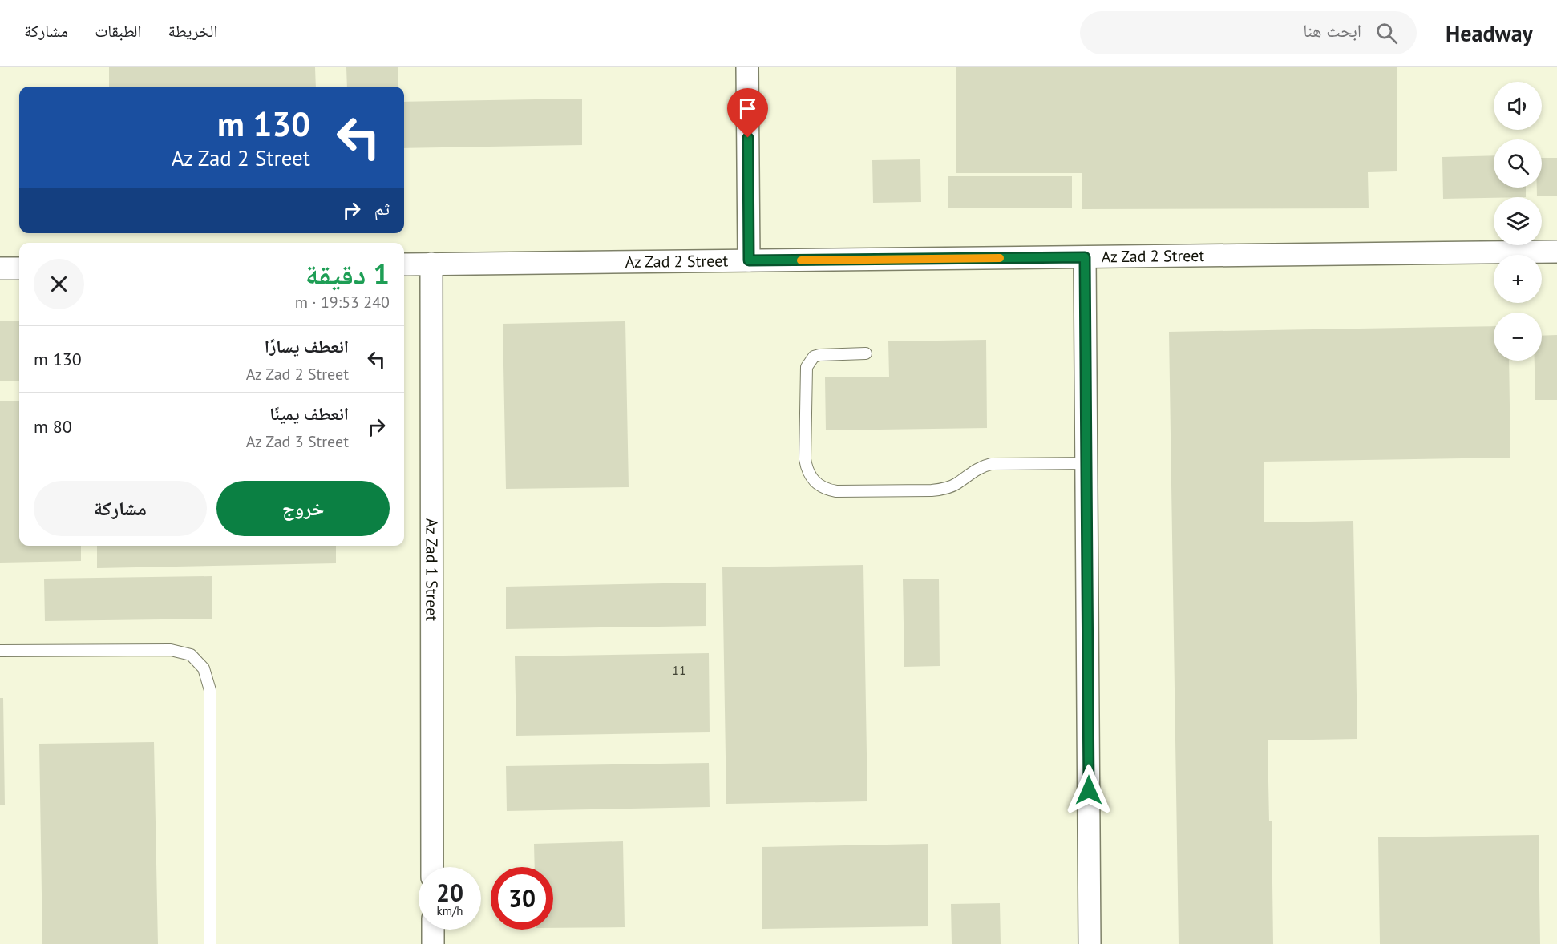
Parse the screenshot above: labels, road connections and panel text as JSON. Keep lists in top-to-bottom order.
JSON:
{
  "streets": {
    "street": ["Az Zad 2 Street", "Az Zad 1 Street"]
  },
  "crossings": [
    ["Az Zad 2 Street", "Az Zad 1 Street"]
  ],
  "house_numbers": ["11"],
  "page": {
    "header": "Headway",
    "search": "ابحث هنا",
    "nav": ["الخريطة", "الطبقات", "مشاركة"],
    "map_buttons": ["+", "−"],
    "turn": ["130 m", "Az Zad 2 Street"],
    "then": "ثم",
    "heading": ["1 دقيقة", "240 m · 19:53"],
    "list": [
      {
        "name": "انعطف يسارًا",
        "note": "Az Zad 2 Street",
        "value": "130 m"
      },
      {
        "name": "انعطف يمينًا",
        "note": "Az Zad 3 Street",
        "value": "80 m"
      }
    ],
    "buttons": ["خروج", "مشاركة"],
    "speed": "20 km/h",
    "limit": "30"
  }
}
